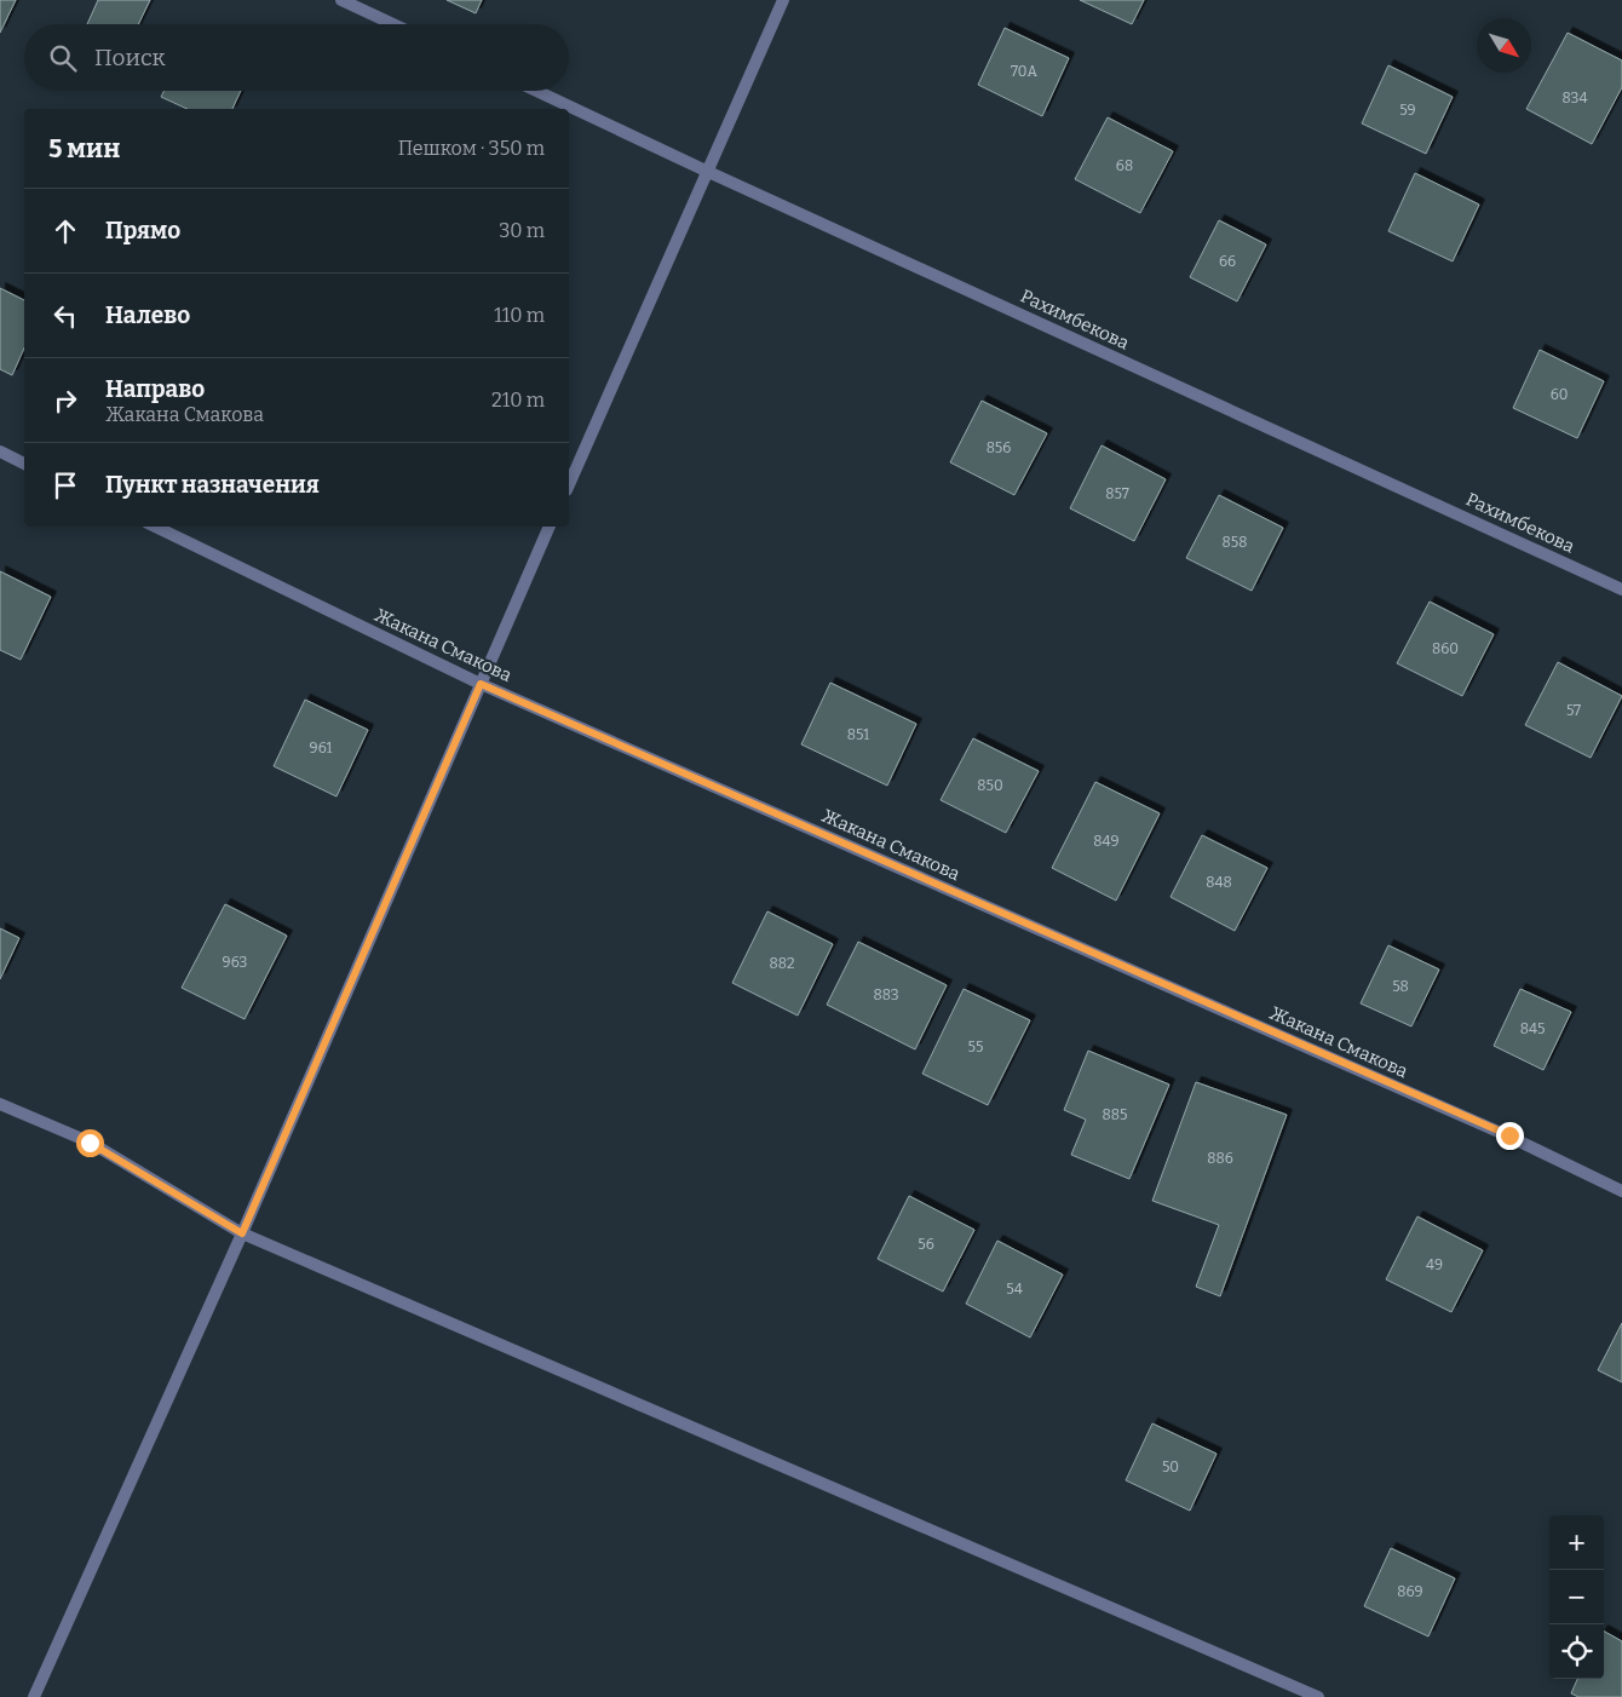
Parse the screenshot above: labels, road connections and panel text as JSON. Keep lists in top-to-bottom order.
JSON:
{
  "streets": {
    "street": ["Рахимбекова", "Жакана Смакова"]
  },
  "house_numbers": [
    "70А",
    "834",
    "59",
    "68",
    "66",
    "60",
    "856",
    "857",
    "858",
    "860",
    "57",
    "851",
    "961",
    "850",
    "849",
    "848",
    "963",
    "882",
    "58",
    "883",
    "845",
    "55",
    "885",
    "886",
    "56",
    "49",
    "54",
    "50",
    "869"
  ],
  "north": "bottom right",
  "page": {
    "search": "Поиск",
    "heading": ["5 мин", "Пешком · 350 m"],
    "list": [
      ["Прямо", "30 m"],
      ["Налево", "110 m"],
      ["Направо", "Жакана Смакова", "210 m"],
      "Пункт назначения"
    ],
    "map_buttons": ["+", "−"]
  }
}
